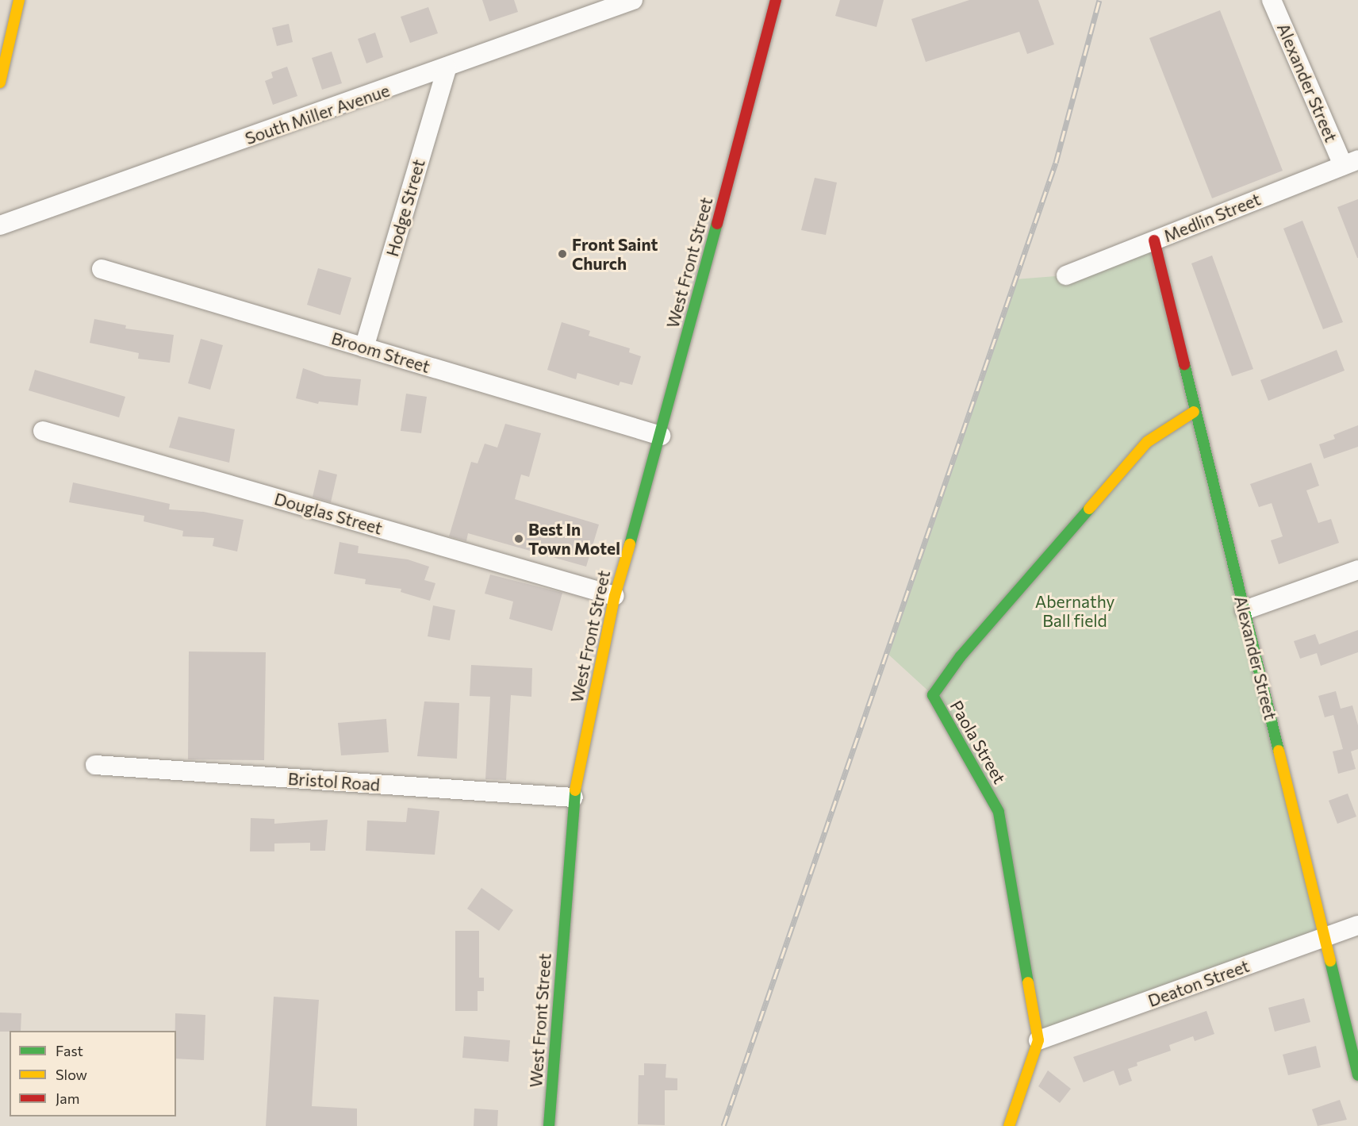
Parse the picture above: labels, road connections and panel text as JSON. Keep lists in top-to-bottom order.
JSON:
{
  "streets": {
    "main road": ["Alexander Street", "West Front Street", "Paola Street"],
    "street": [
      "South Miller Avenue",
      "Hodge Street",
      "Medlin Street",
      "Broom Street",
      "Douglas Street",
      "Bristol Road",
      "Deaton Street"
    ]
  },
  "crossings": [
    ["Alexander Street", "Medlin Street"],
    ["Alexander Street", "Paola Street"],
    ["Alexander Street", "Deaton Street"],
    ["South Miller Avenue", "Hodge Street"],
    ["Hodge Street", "Broom Street"],
    ["West Front Street", "Broom Street"],
    ["West Front Street", "Douglas Street"],
    ["West Front Street", "Bristol Road"],
    ["Paola Street", "Deaton Street"]
  ],
  "parks": ["Abernathy Ball field"],
  "places": ["Front Saint Church", "Best In Town Motel"],
  "legend": ["Fast", "Slow", "Jam"]
}
